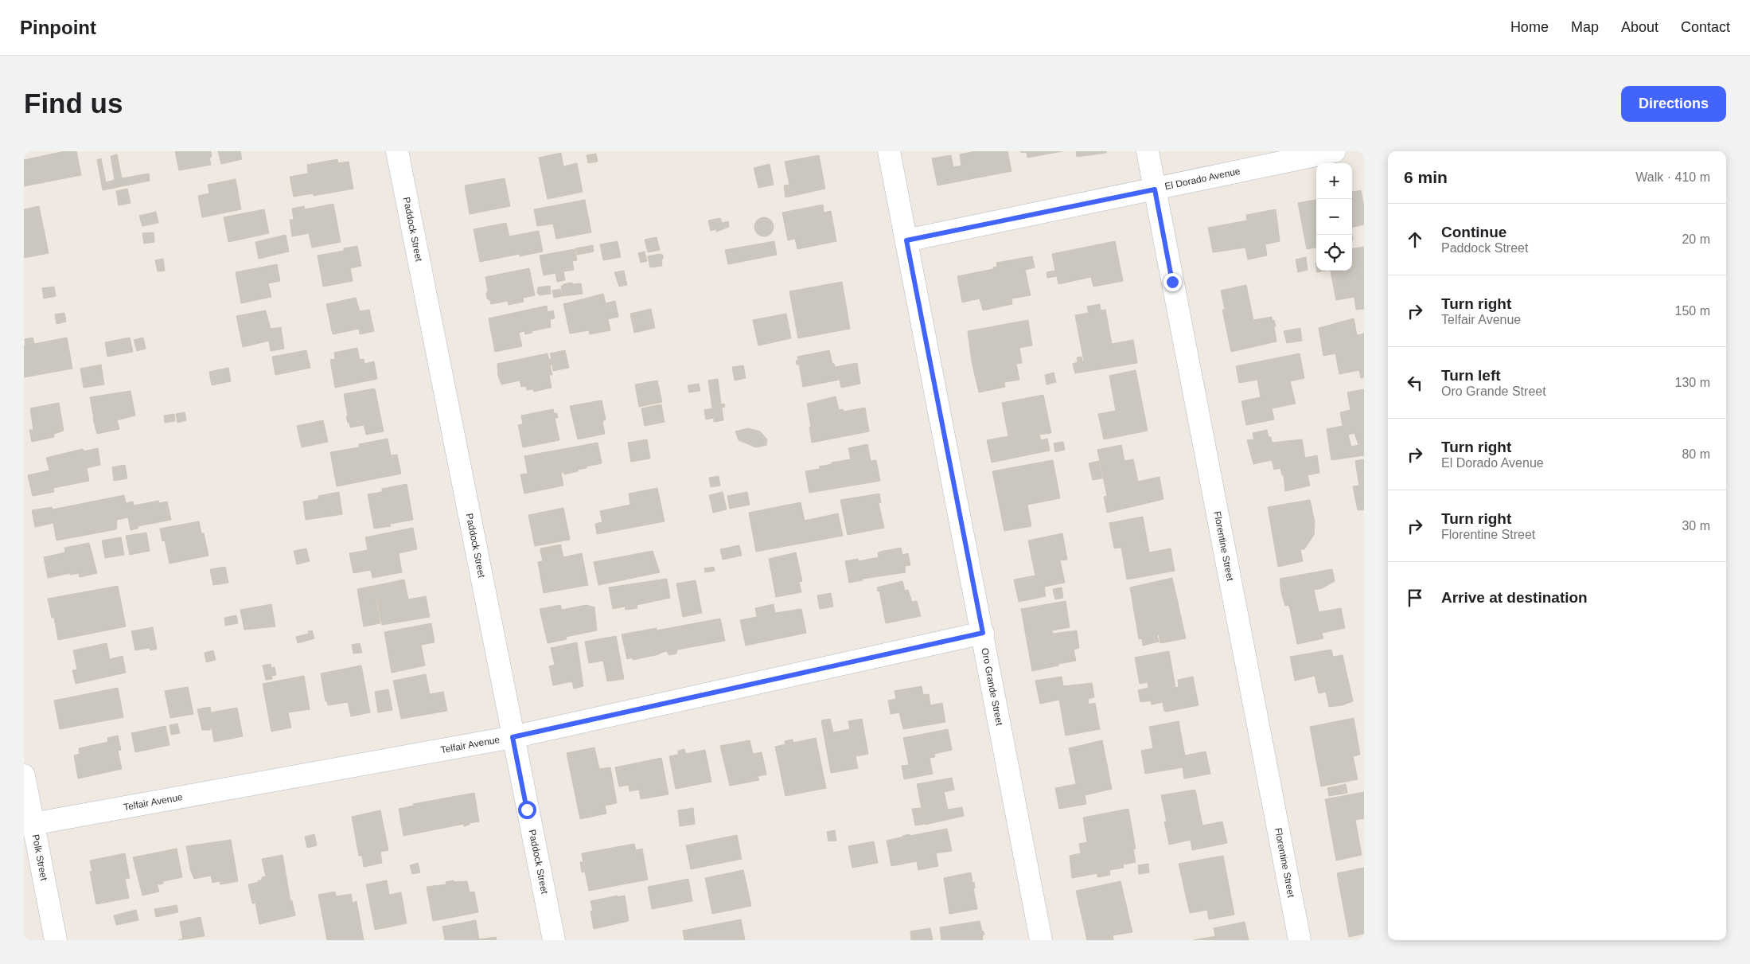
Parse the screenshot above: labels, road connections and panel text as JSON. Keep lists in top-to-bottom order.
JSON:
{
  "streets": {
    "street": [
      "El Dorado Avenue",
      "Paddock Street",
      "Florentine Street",
      "Oro Grande Street",
      "Telfair Avenue",
      "Polk Street"
    ]
  },
  "crossings": [
    ["El Dorado Avenue", "Florentine Street"],
    ["El Dorado Avenue", "Oro Grande Street"],
    ["Paddock Street", "Telfair Avenue"],
    ["Oro Grande Street", "Telfair Avenue"],
    ["Telfair Avenue", "Polk Street"]
  ],
  "page": {
    "header": "Pinpoint",
    "nav": [
      "Home",
      "Map",
      "About",
      "Contact"
    ],
    "buttons": "Directions",
    "title": "Find us",
    "heading": ["6 min", "Walk · 410 m"],
    "map_buttons": ["+", "−"],
    "list": [
      ["Continue", "Paddock Street", "20 m"],
      ["Turn right", "Telfair Avenue", "150 m"],
      ["Turn left", "Oro Grande Street", "130 m"],
      ["Turn right", "El Dorado Avenue", "80 m"],
      ["Turn right", "Florentine Street", "30 m"],
      "Arrive at destination"
    ]
  }
}
